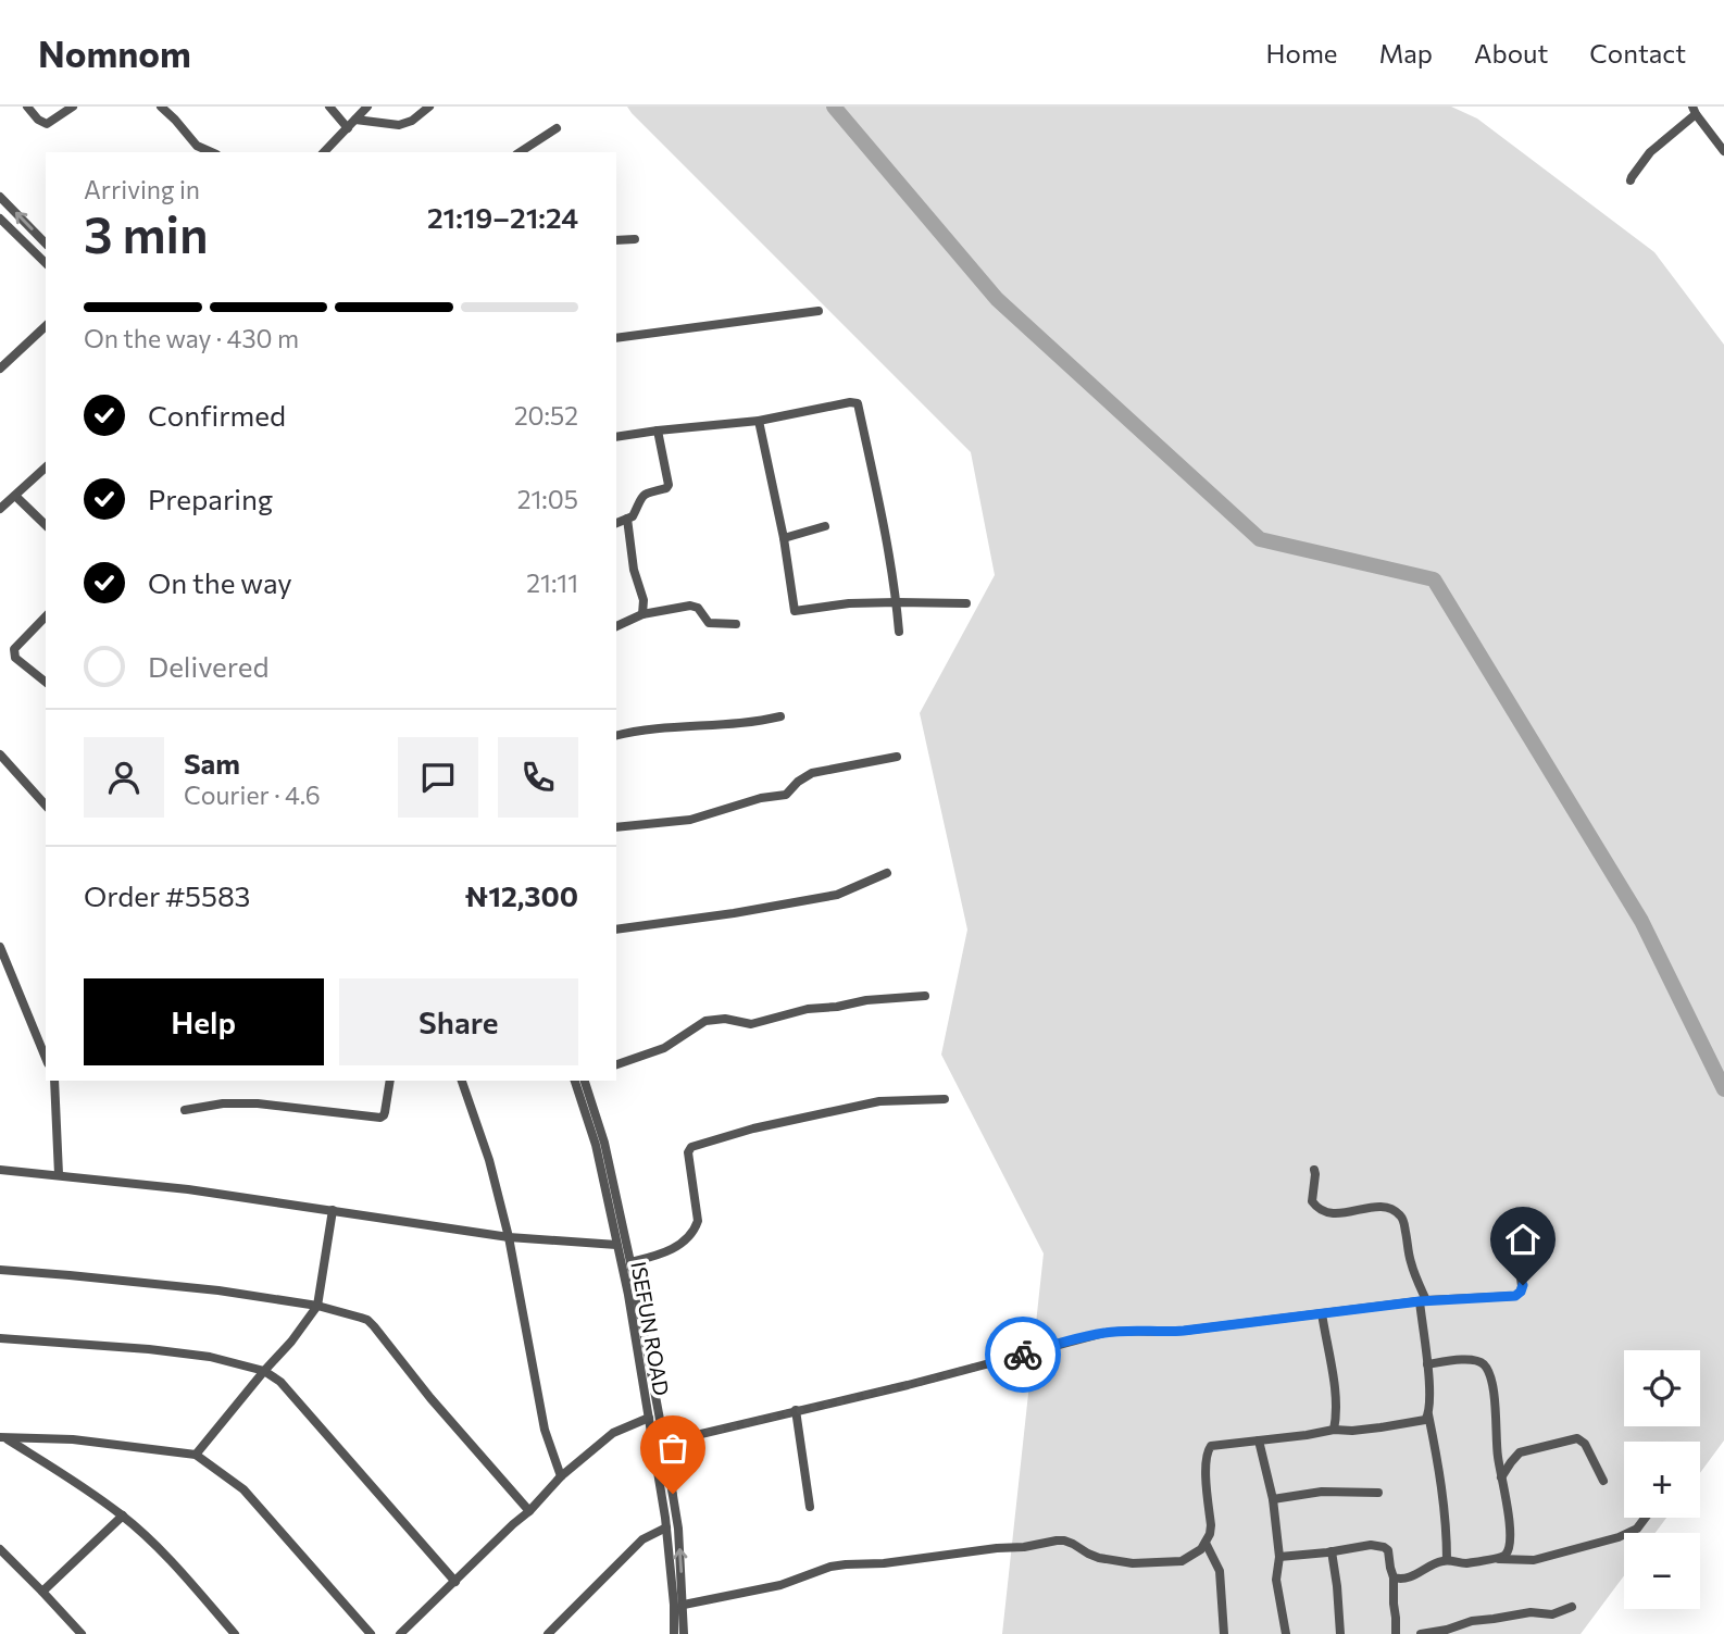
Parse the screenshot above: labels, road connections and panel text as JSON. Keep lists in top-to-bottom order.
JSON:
{
  "streets": {
    "street": ["ISEFUN ROAD"]
  },
  "page": {
    "header": "Nomnom",
    "nav": [
      "Home",
      "Map",
      "About",
      "Contact"
    ],
    "heading": ["3 min", "Arriving in", "21:19–21:24"],
    "panel": [
      "Sam",
      "Courier · 4.6",
      "Order #5583",
      "₦12,300"
    ],
    "bar": "On the way · 430 m",
    "list": [
      ["Confirmed", "20:52"],
      ["Preparing", "21:05"],
      ["On the way", "21:11"],
      "Delivered"
    ],
    "buttons": ["Help", "Share"],
    "map_buttons": ["+", "−"]
  }
}
